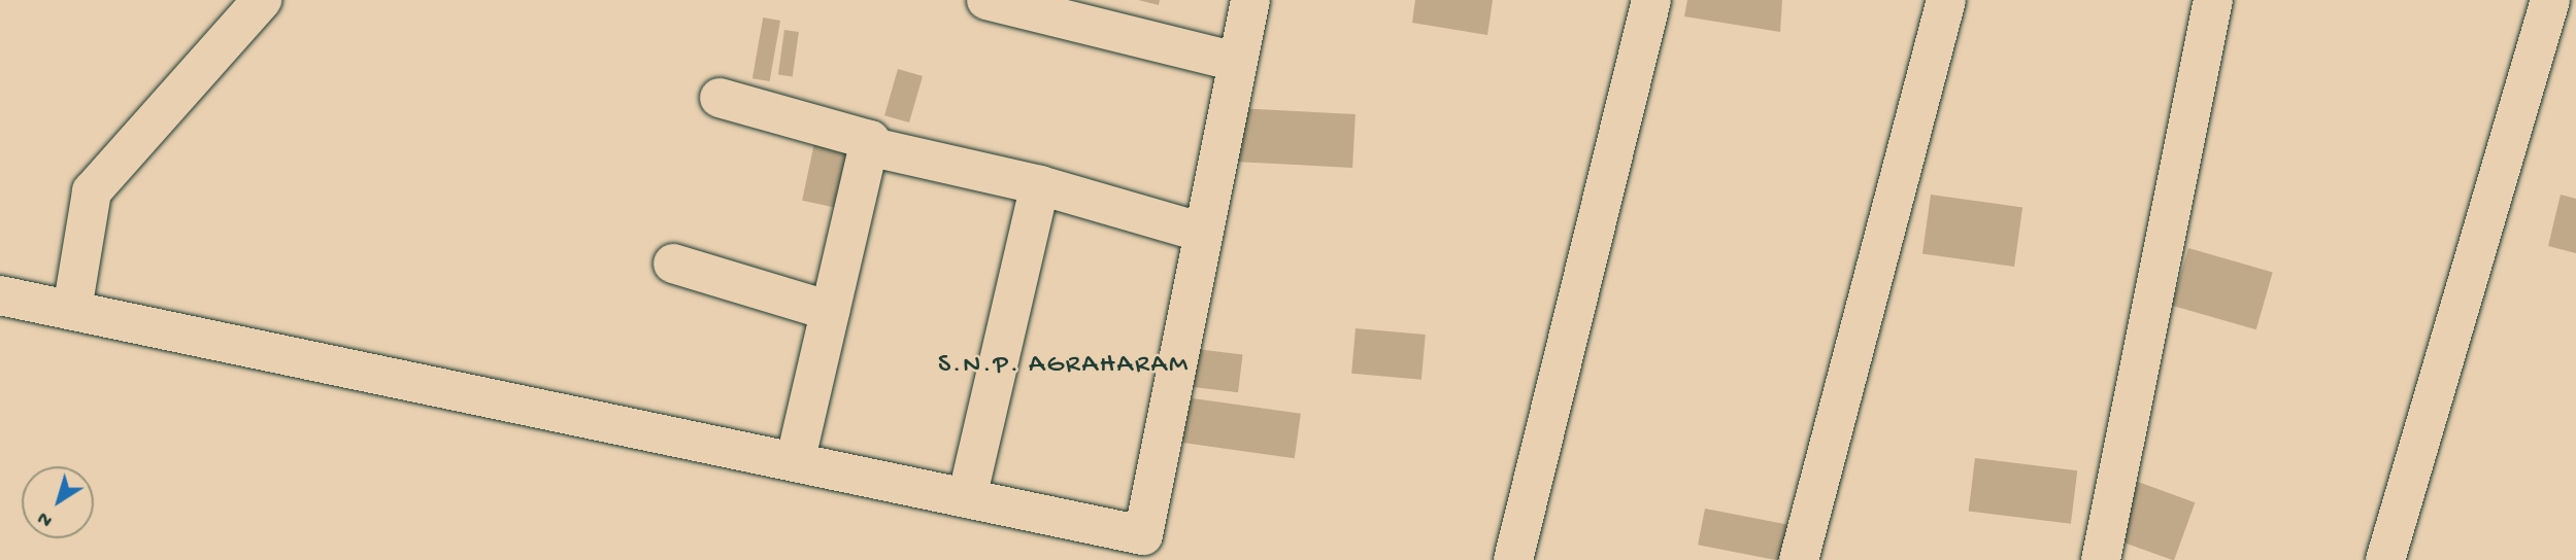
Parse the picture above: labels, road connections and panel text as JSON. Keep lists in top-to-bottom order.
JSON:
{
  "districts": ["S.N.P. AGRAHARAM"],
  "north": "bottom left"
}
